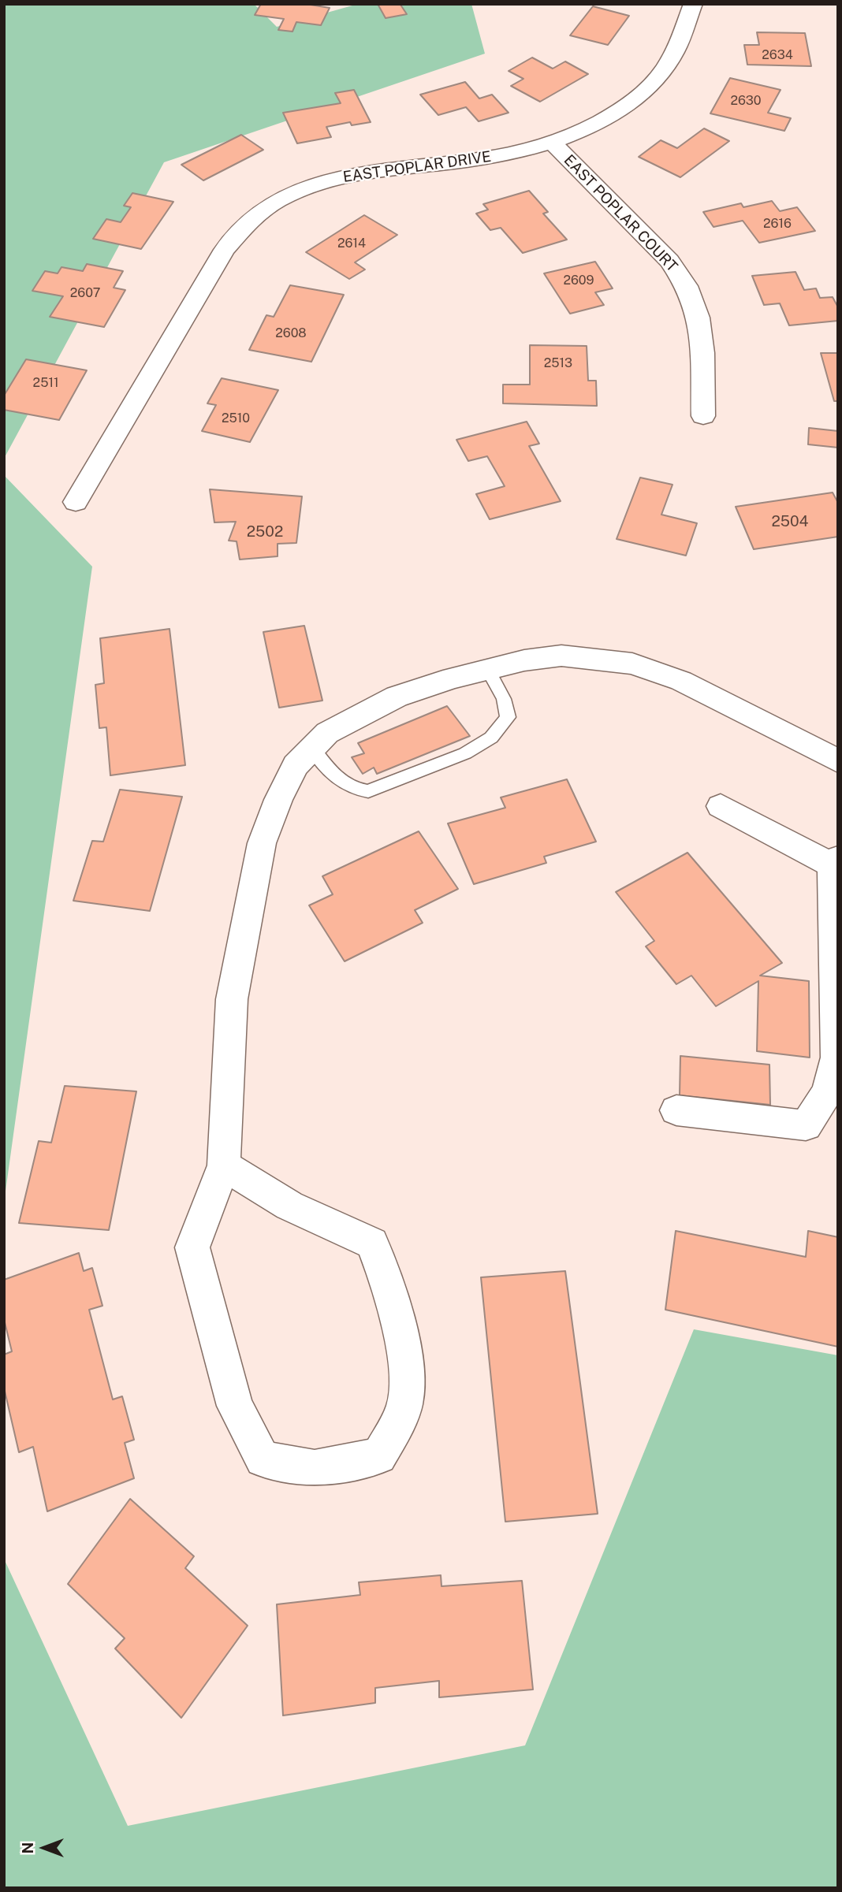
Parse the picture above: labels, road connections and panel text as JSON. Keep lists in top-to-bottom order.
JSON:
{
  "streets": {
    "street": ["EAST POPLAR DRIVE", "EAST POPLAR COURT"]
  },
  "crossings": [
    ["EAST POPLAR DRIVE", "EAST POPLAR COURT"]
  ],
  "house_numbers": [
    "2634",
    "2630",
    "2616",
    "2614",
    "2609",
    "2607",
    "2608",
    "2513",
    "2511",
    "2510",
    "2504",
    "2502"
  ],
  "north": "left"
}
